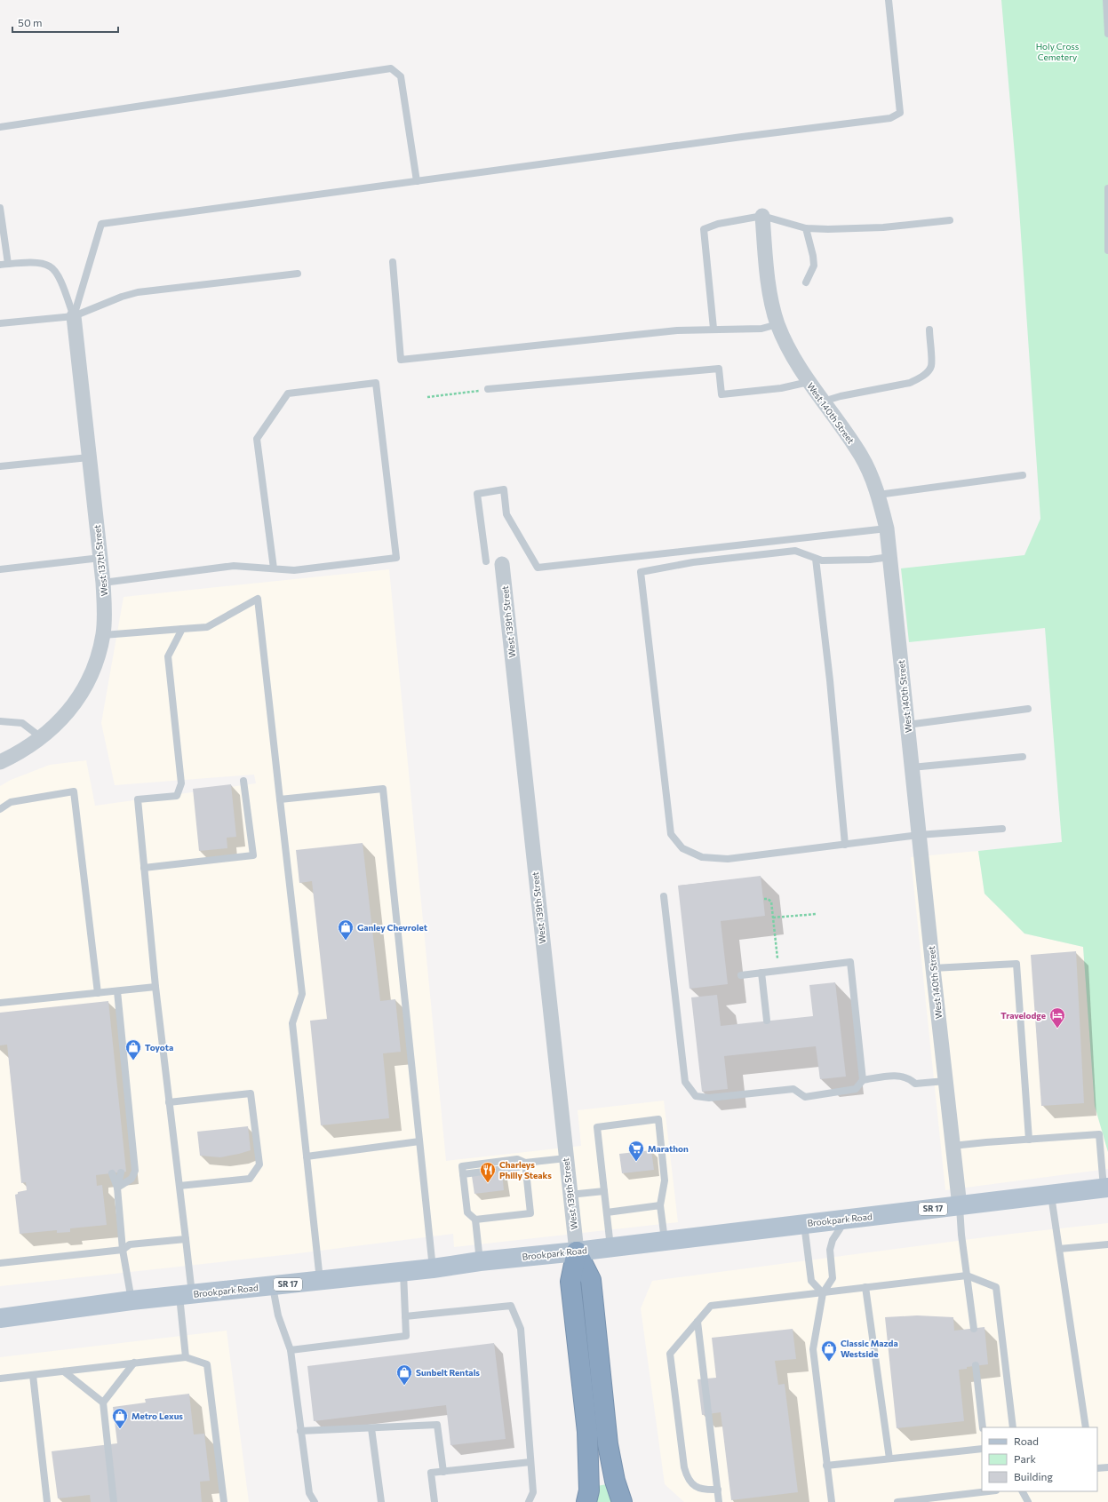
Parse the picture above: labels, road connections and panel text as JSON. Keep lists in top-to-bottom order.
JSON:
{
  "streets": {
    "main road": ["SR 17", "Brookpark Road"],
    "street": ["West 140th Street", "West 137th Street", "West 139th Street"]
  },
  "crossings": [
    ["West 140th Street", "Brookpark Road"],
    ["West 139th Street", "Brookpark Road"]
  ],
  "parks": ["Holy Cross Cemetery"],
  "places": {
    "shop": [
      "Ganley Chevrolet",
      "Toyota",
      "Classic Mazda Westside",
      "Sunbelt Rentals",
      "Metro Lexus"
    ],
    "hotel": ["Travelodge"],
    "supermarket": ["Marathon"],
    "restaurant": ["Charleys Philly Steaks"]
  },
  "legend": ["Road", "Park", "Building"],
  "scale_bar": "50 m"
}
